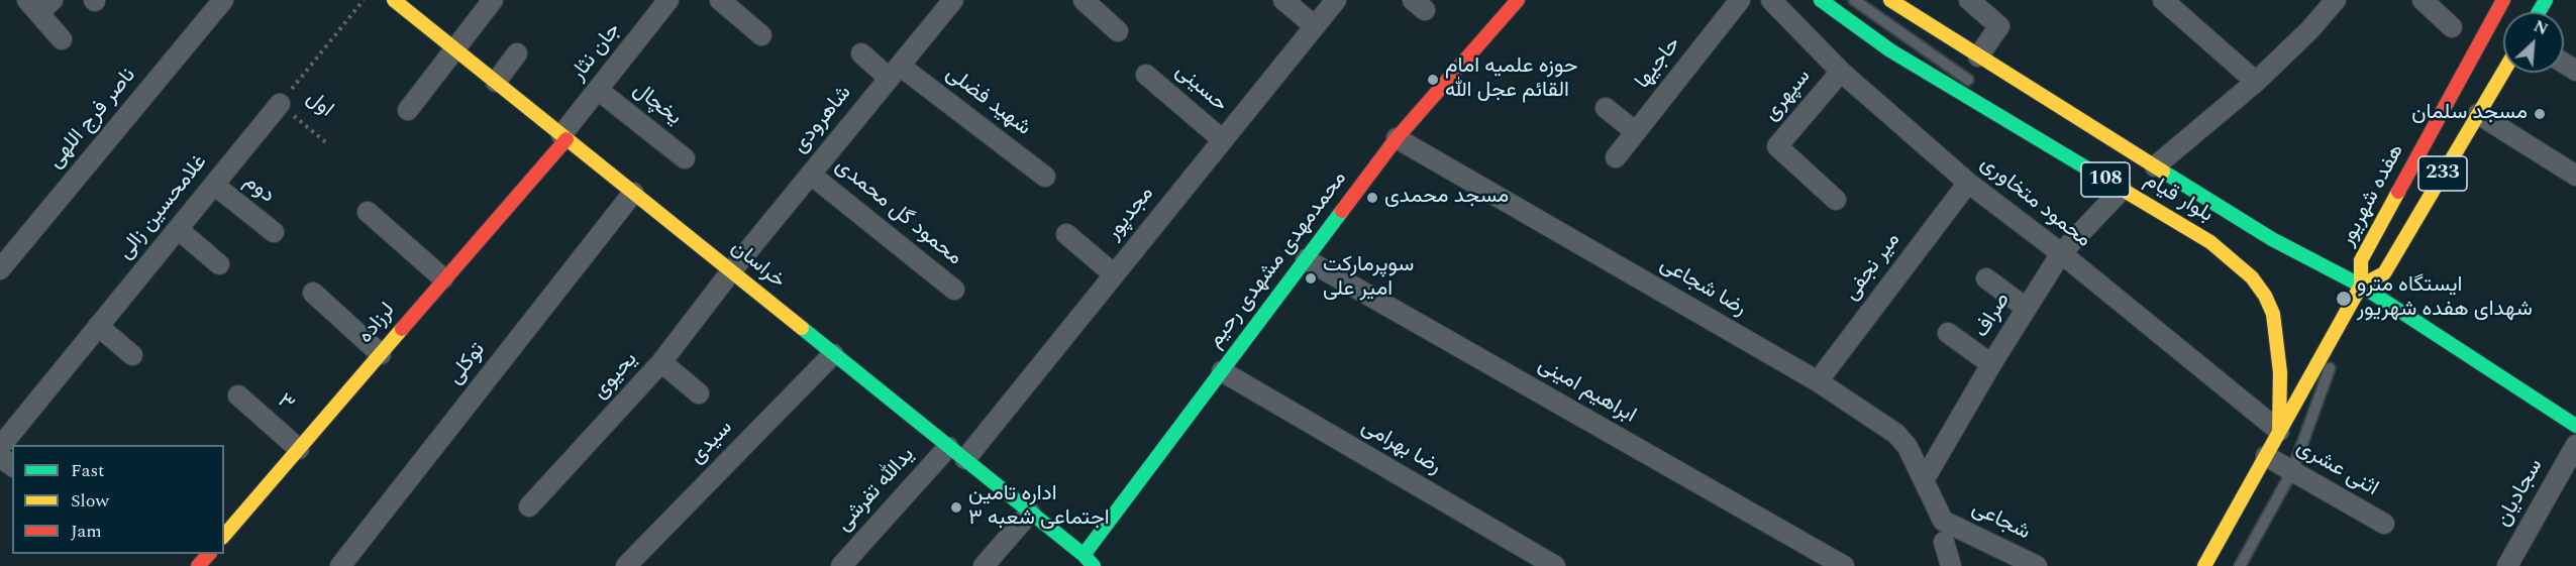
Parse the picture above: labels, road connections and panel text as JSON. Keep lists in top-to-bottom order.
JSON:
{
  "streets": {
    "main road": [
      "233",
      "108",
      "هفده شهریور",
      "بلوار قیام",
      "محمدمهدی مشهدی رحیم",
      "خراسان",
      "لرزاده"
    ],
    "street": [
      "جان نثار",
      "حاجیها",
      "حسینی",
      "سپهری",
      "شهید فضلی",
      "یخچال",
      "ناصر فرج اللهی",
      "شاهرودی",
      "دوم",
      "محمود متخاوری",
      "غلامحسین زالی",
      "محمود گل محمدی",
      "مجدپور",
      "میر نجفی",
      "رضا شجاعی",
      "صراف",
      "توکلی",
      "یحیوی",
      "ابراهیم امینی",
      "۳",
      "سیدی",
      "رضا بهرامی",
      "اثنی عشری",
      "یدالله تفرشی",
      "سجادیان",
      "شجاعی"
    ],
    "path": ["اول"]
  },
  "crossings": [
    ["جان نثار", "یخچال"],
    ["جان نثار", "خراسان"],
    ["جان نثار", "لرزاده"],
    ["حسینی", "مجدپور"],
    ["سپهری", "محمود متخاوری"],
    ["شهید فضلی", "شاهرودی"],
    ["اول", "غلامحسین زالی"],
    ["شاهرودی", "محمود گل محمدی"],
    ["شاهرودی", "خراسان"],
    ["شاهرودی", "یحیوی"],
    ["دوم", "غلامحسین زالی"],
    ["هفده شهریور", "بلوار قیام"],
    ["هفده شهریور", "محمود متخاوری"],
    ["هفده شهریور", "اثنی عشری"],
    ["بلوار قیام", "محمود متخاوری"],
    ["بلوار قیام", "صراف"],
    ["محمود متخاوری", "میر نجفی"],
    ["محمود متخاوری", "صراف"],
    ["مجدپور", "خراسان"],
    ["محمدمهدی مشهدی رحیم", "خراسان"],
    ["محمدمهدی مشهدی رحیم", "رضا شجاعی"],
    ["محمدمهدی مشهدی رحیم", "ابراهیم امینی"],
    ["محمدمهدی مشهدی رحیم", "رضا بهرامی"],
    ["خراسان", "لرزاده"],
    ["خراسان", "توکلی"],
    ["خراسان", "یحیوی"],
    ["خراسان", "سیدی"],
    ["خراسان", "یدالله تفرشی"],
    ["میر نجفی", "رضا شجاعی"],
    ["رضا شجاعی", "صراف"],
    ["رضا شجاعی", "شجاعی"],
    ["لرزاده", "۳"]
  ],
  "places": [
    "حوزه علمیه امام القائم عجل الله",
    "مسجد سلمان",
    "مسجد محمدی",
    "سوپرمارکت امیر علی",
    "ایستگاه مترو شهدای هفده شهریور",
    "اداره تامین اجتماعی شعبه ۳"
  ],
  "legend": ["Fast", "Slow", "Jam"],
  "north": "top right"
}
